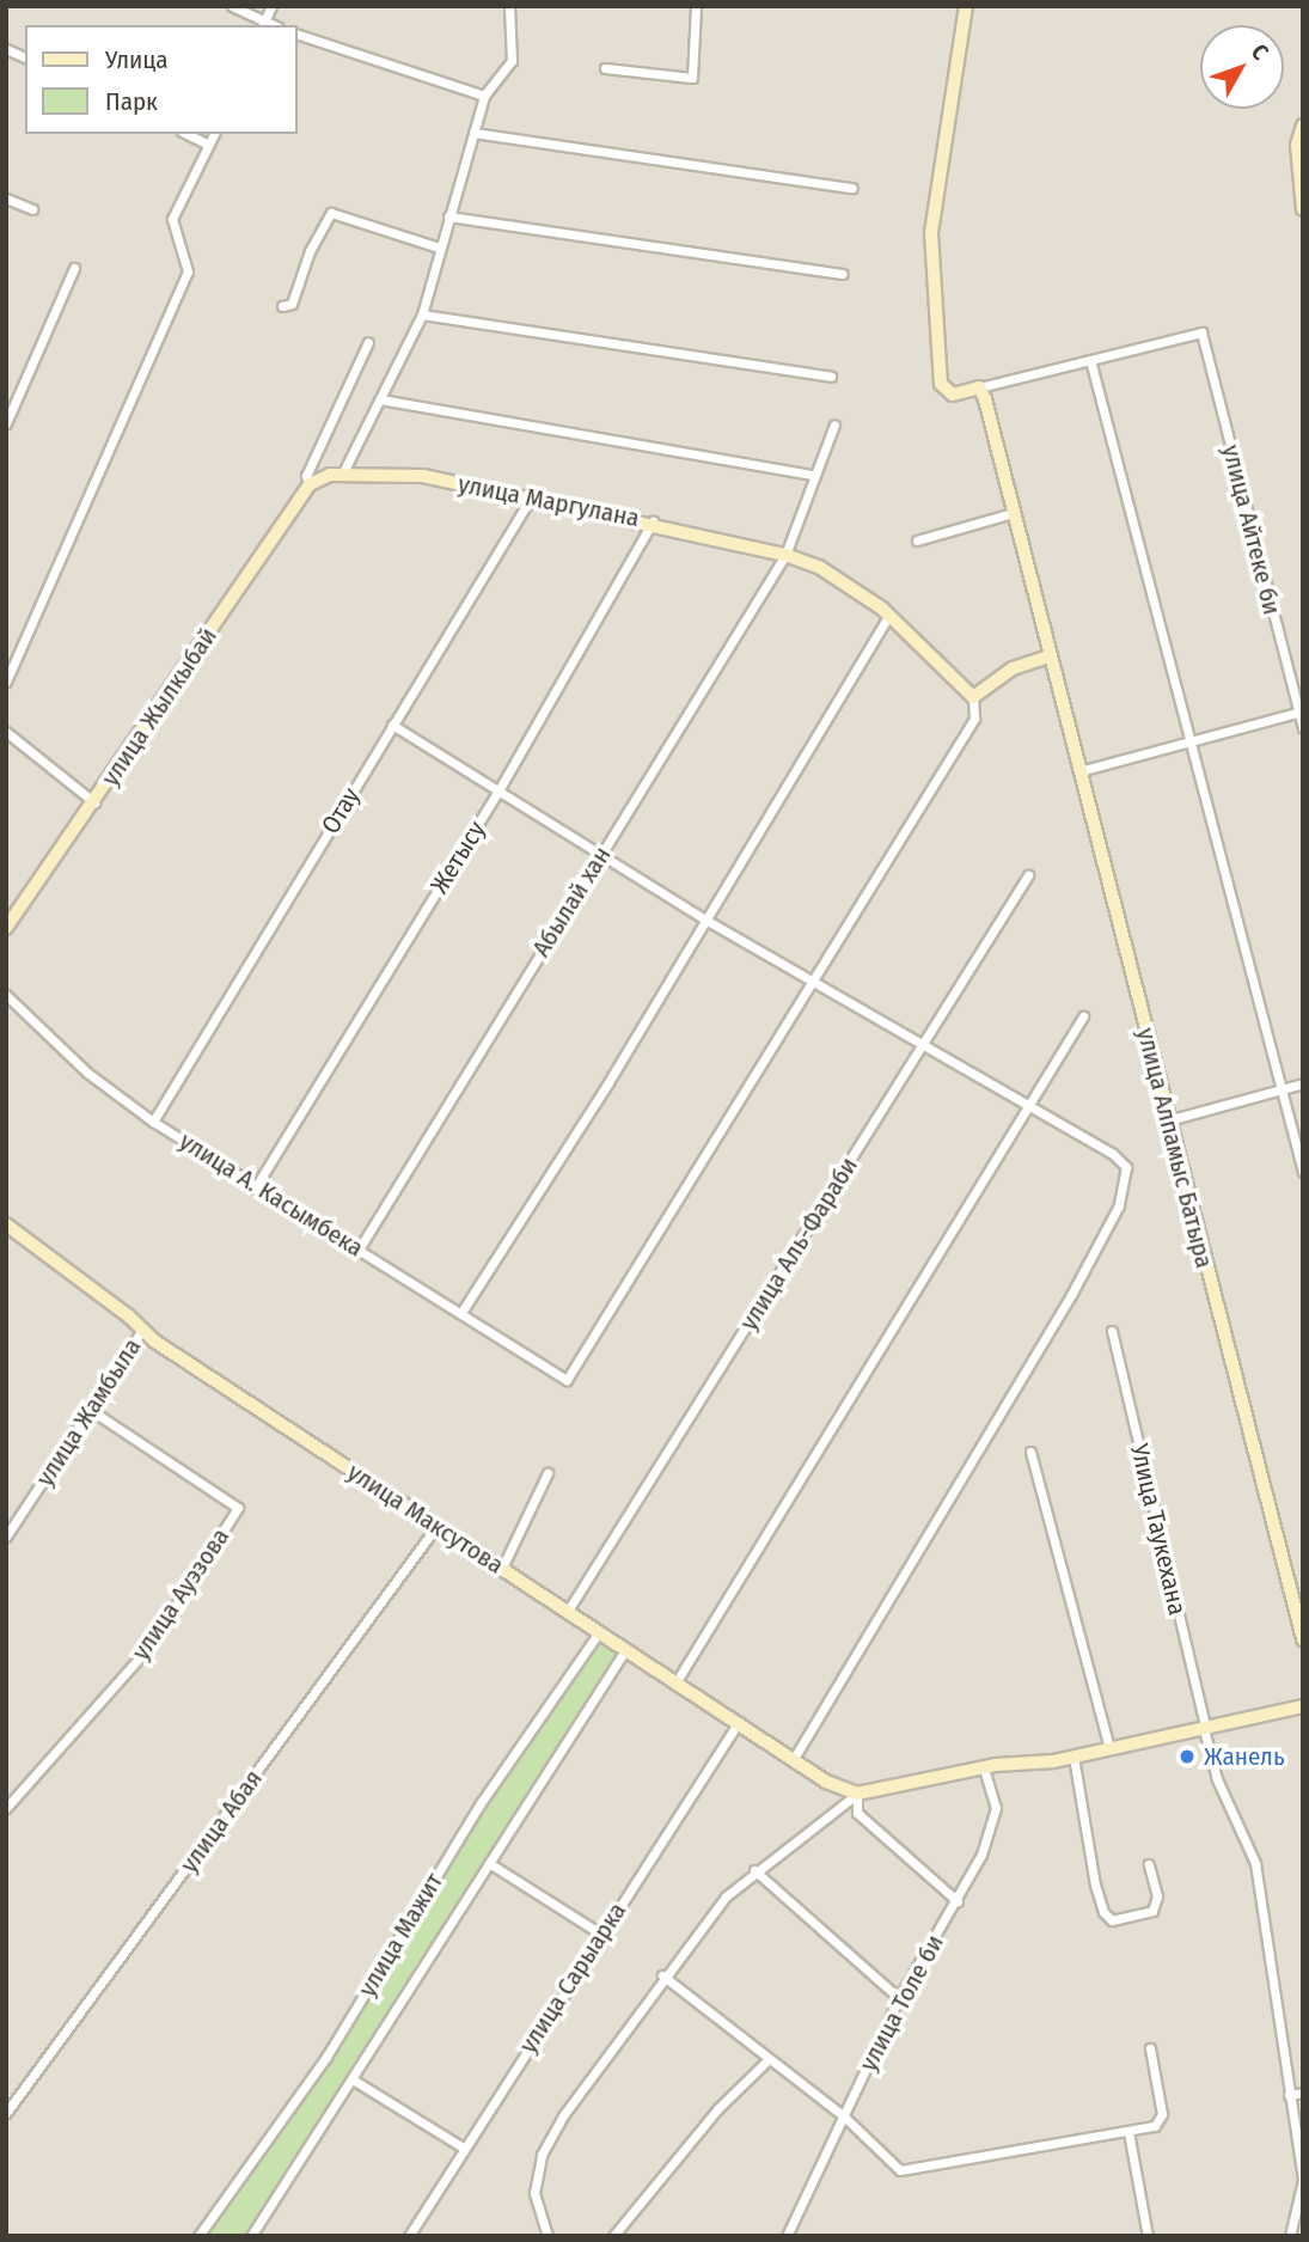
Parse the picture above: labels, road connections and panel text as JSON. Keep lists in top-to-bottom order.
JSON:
{
  "streets": {
    "street": [
      "улица Маргулана",
      "улица Айтеке би",
      "улица Жылкыбай",
      "Отау",
      "Жетысу",
      "Абылай хан",
      "улица Алпамыс Батыра",
      "улица А. Касымбека",
      "улица Аль-Фараби",
      "улица Жамбыла",
      "улица Максутова",
      "Улица Таукехана",
      "улица Ауэзова",
      "улица Абая",
      "улица Мажит",
      "улица Сарыарка",
      "улица Толе би"
    ]
  },
  "crossings": [
    ["улица Маргулана", "улица Жылкыбай"],
    ["улица Маргулана", "Отау"],
    ["улица Маргулана", "Жетысу"],
    ["улица Маргулана", "Абылай хан"],
    ["Отау", "улица А. Касымбека"],
    ["Жетысу", "улица А. Касымбека"],
    ["Абылай хан", "улица А. Касымбека"],
    ["улица Аль-Фараби", "улица Максутова"],
    ["улица Жамбыла", "улица Максутова"],
    ["улица Жамбыла", "улица Ауэзова"],
    ["улица Максутова", "улица Абая"],
    ["улица Максутова", "улица Мажит"],
    ["улица Максутова", "улица Сарыарка"]
  ],
  "places": ["Жанель"],
  "legend": ["Улица", "Парк"],
  "north": "top right"
}
